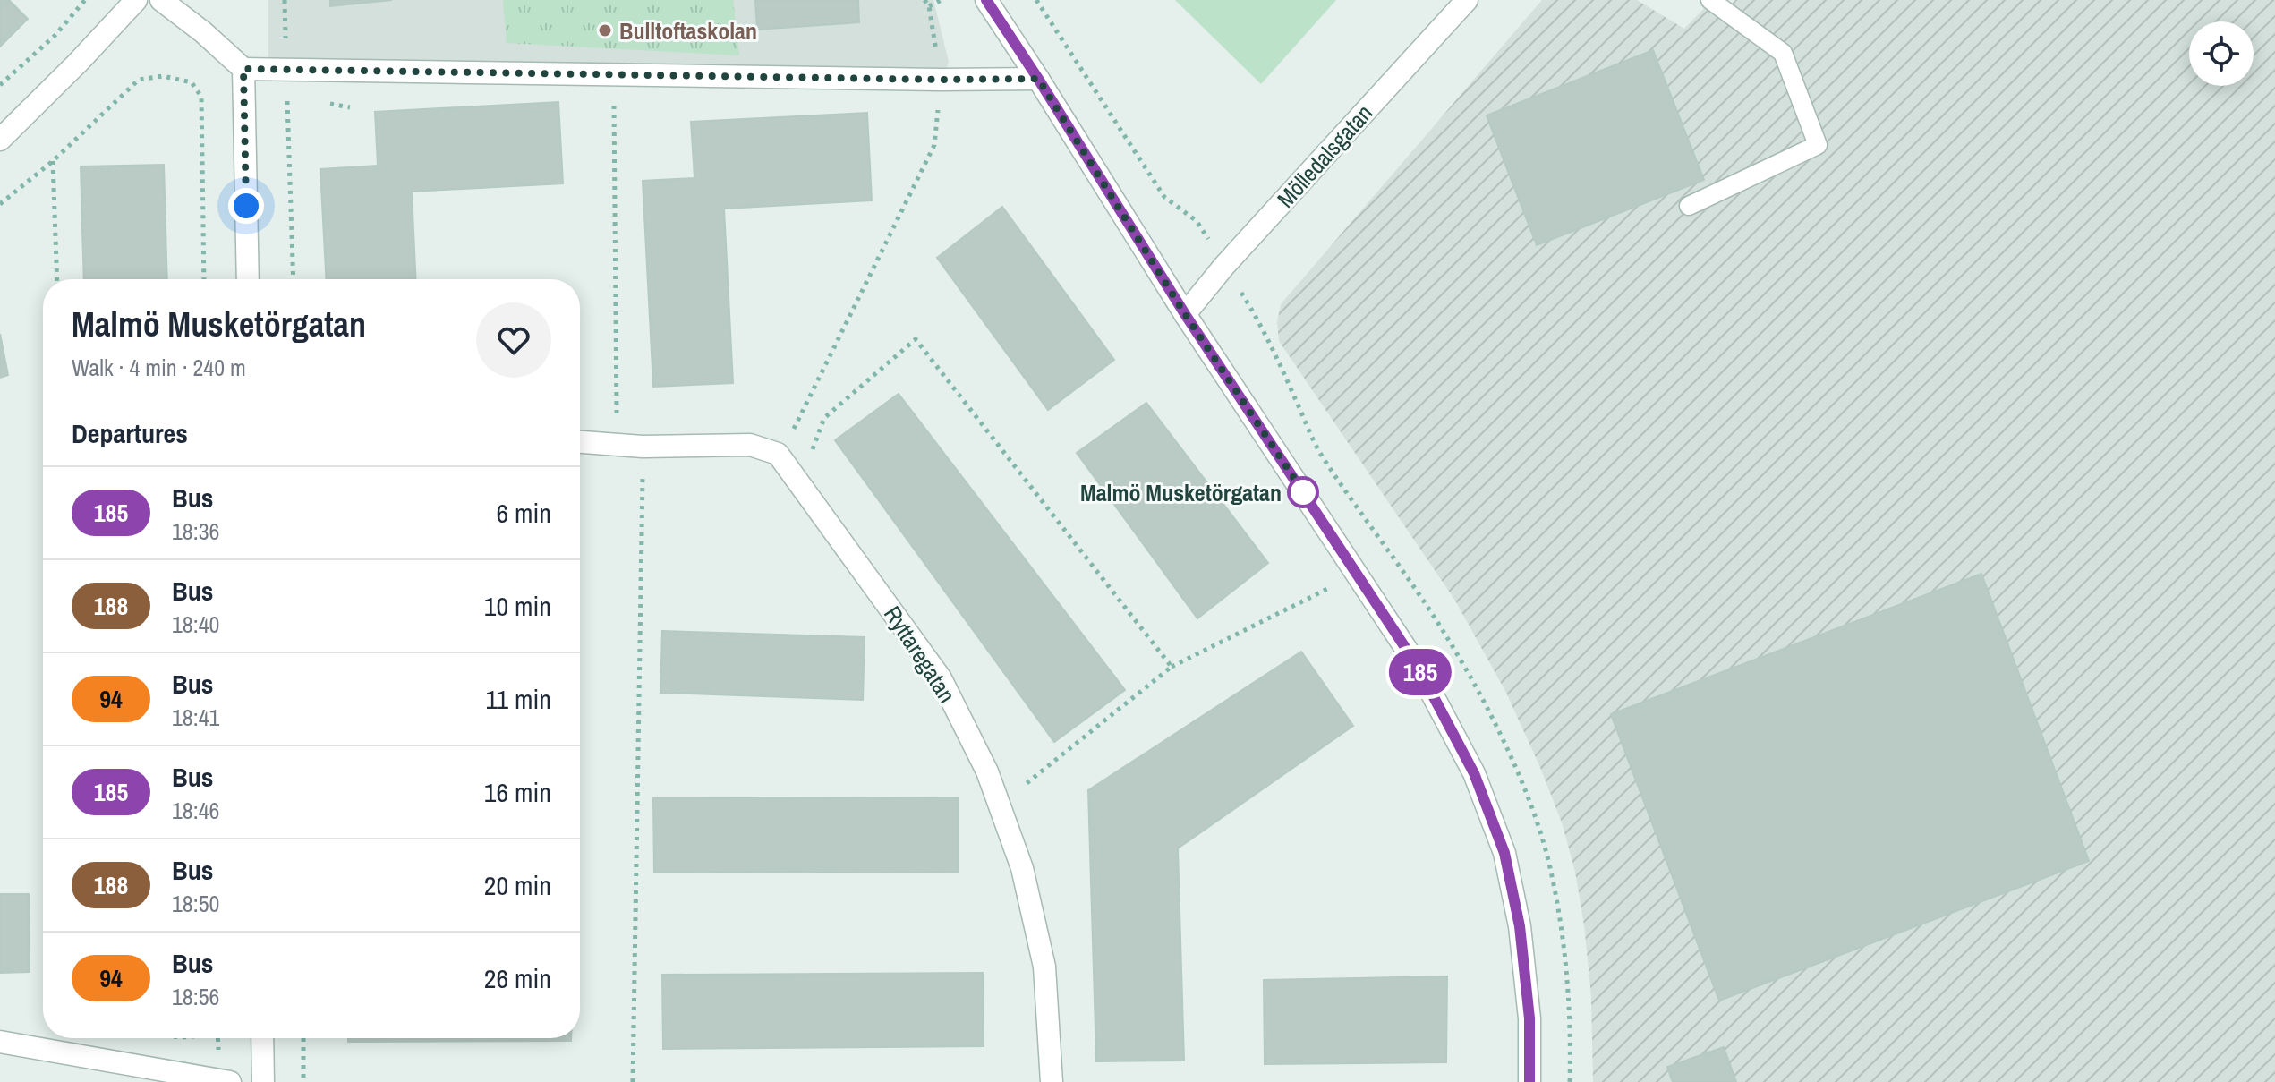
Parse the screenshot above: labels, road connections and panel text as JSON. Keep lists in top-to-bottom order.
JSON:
{
  "streets": {
    "street": ["Mölledalsgatan", "Ryttaregatan"]
  },
  "places": ["Bulltoftaskolan", "Malmö Musketörgatan"],
  "lines": ["bus line 185"],
  "page": {
    "on_map": "185",
    "heading": [
      ["Malmö Musketörgatan", "Walk · 4 min · 240 m"],
      "Departures"
    ],
    "list": [
      {
        "mark": "185",
        "name": "Bus",
        "note": "18:36",
        "value": "6 min"
      },
      {
        "mark": "188",
        "name": "Bus",
        "note": "18:40",
        "value": "10 min"
      },
      {
        "mark": "94",
        "name": "Bus",
        "note": "18:41",
        "value": "11 min"
      },
      {
        "mark": "185",
        "name": "Bus",
        "note": "18:46",
        "value": "16 min"
      },
      {
        "mark": "188",
        "name": "Bus",
        "note": "18:50",
        "value": "20 min"
      },
      {
        "mark": "94",
        "name": "Bus",
        "note": "18:56",
        "value": "26 min"
      }
    ]
  }
}
